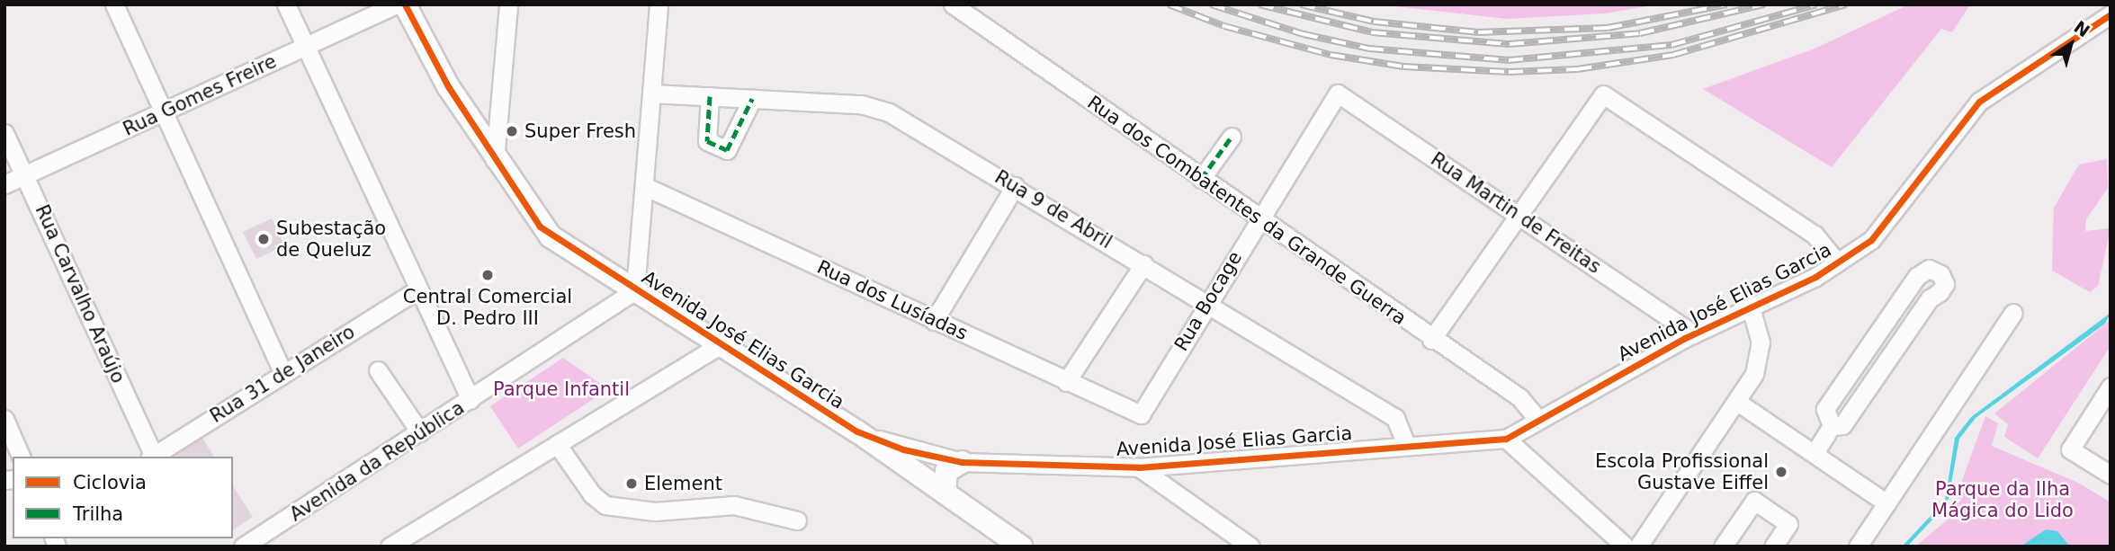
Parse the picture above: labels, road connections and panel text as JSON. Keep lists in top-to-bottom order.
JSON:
{
  "streets": {
    "street": [
      "Rua Gomes Freire",
      "Rua 9 de Abril",
      "Rua dos Combatentes da Grande Guerra",
      "Rua Martin de Freitas",
      "Rua Carvalho Araújo",
      "Rua dos Lusíadas",
      "Rua Bocage",
      "Avenida José Elias Garcia",
      "Rua 31 de Janeiro",
      "Avenida da República"
    ]
  },
  "crossings": [
    ["Rua Gomes Freire", "Rua Carvalho Araújo"],
    ["Rua 9 de Abril", "Rua Bocage"],
    ["Rua 9 de Abril", "Avenida José Elias Garcia"],
    ["Rua dos Combatentes da Grande Guerra", "Rua Bocage"],
    ["Rua dos Combatentes da Grande Guerra", "Avenida José Elias Garcia"],
    ["Rua Martin de Freitas", "Rua Bocage"],
    ["Rua Martin de Freitas", "Avenida José Elias Garcia"],
    ["Rua Carvalho Araújo", "Rua 31 de Janeiro"],
    ["Rua dos Lusíadas", "Rua Bocage"],
    ["Avenida José Elias Garcia", "Avenida da República"]
  ],
  "parks": ["Parque Infantil", "Parque da Ilha Mágica do Lido"],
  "places": [
    "Super Fresh",
    "Subestação de Queluz",
    "Central Comercial D. Pedro III",
    "Escola Profissional Gustave Eiffel",
    "Element"
  ],
  "legend": ["Ciclovia", "Trilha"],
  "north": "top right"
}
